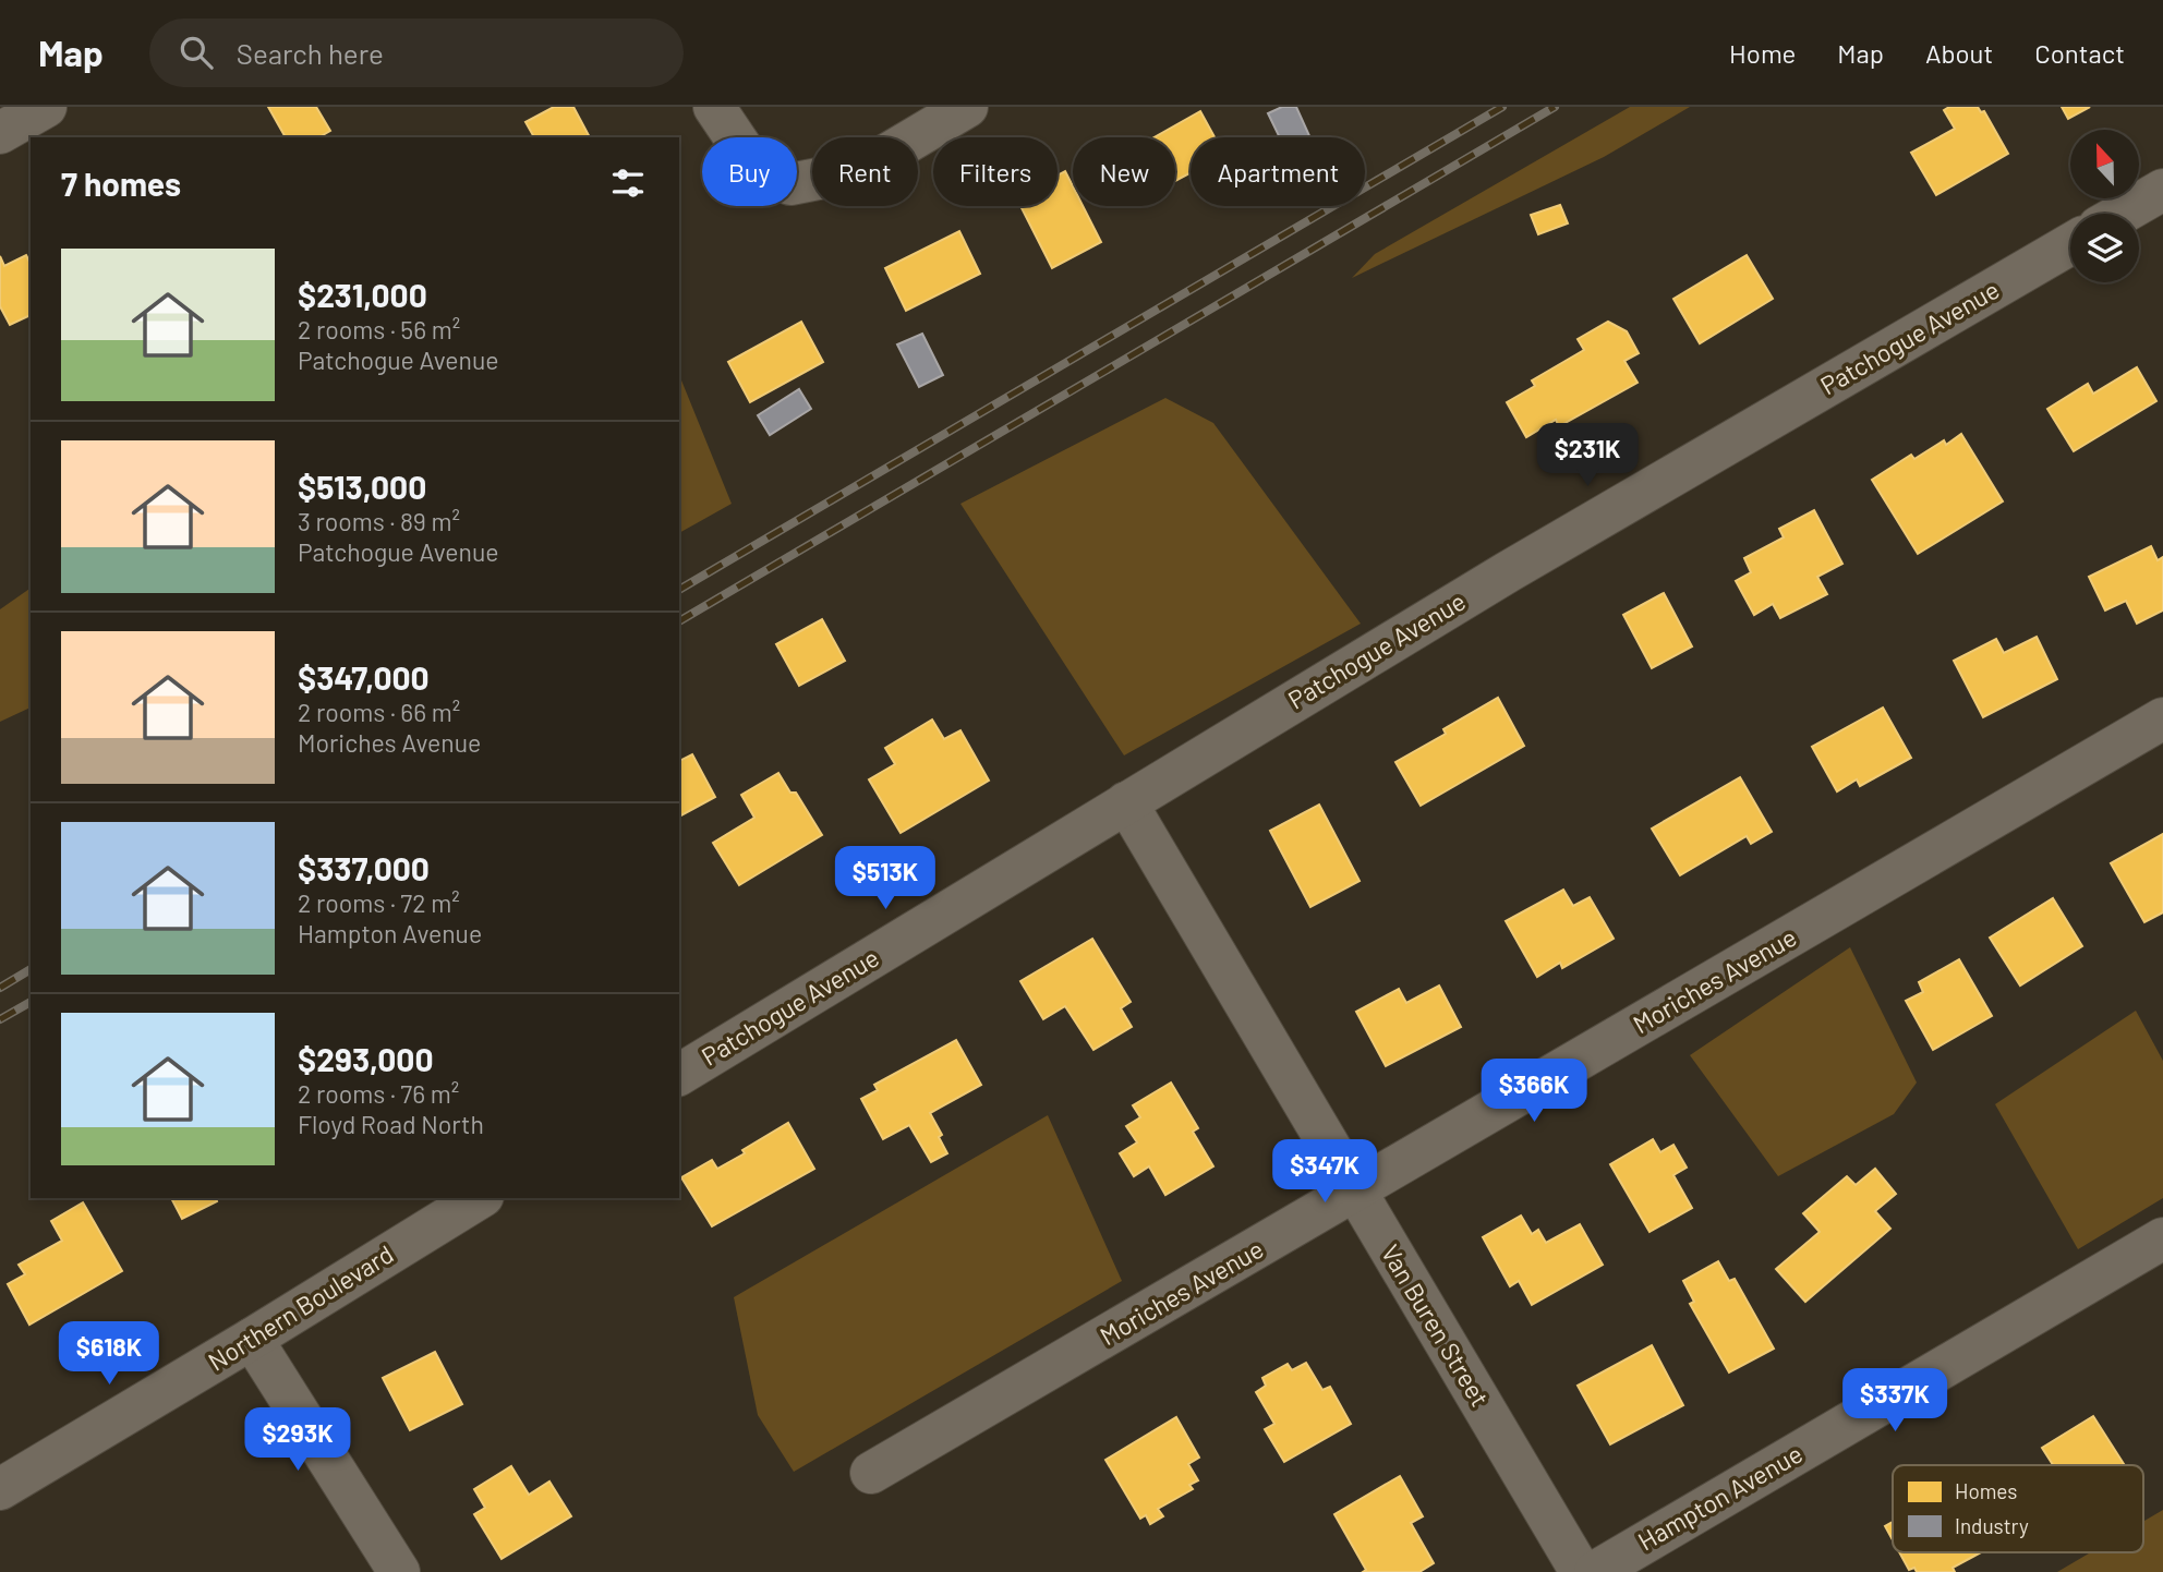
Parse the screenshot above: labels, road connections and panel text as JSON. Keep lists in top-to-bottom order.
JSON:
{
  "streets": {
    "street": [
      "Patchogue Avenue",
      "Moriches Avenue",
      "Northern Boulevard",
      "Van Buren Street",
      "Hampton Avenue"
    ]
  },
  "crossings": [
    ["Patchogue Avenue", "Van Buren Street"],
    ["Moriches Avenue", "Van Buren Street"]
  ],
  "legend": ["Homes", "Industry"],
  "north": "top",
  "page": {
    "header": "Map",
    "search": "Search here",
    "nav": [
      "Home",
      "Map",
      "About",
      "Contact"
    ],
    "chip": [
      "Buy",
      "Rent",
      "Filters",
      "New",
      "Apartment"
    ],
    "heading": "7 homes",
    "list": [
      {
        "name": "$231,000",
        "note": "2 rooms · 56 m² · Patchogue Avenue"
      },
      {
        "name": "$513,000",
        "note": "3 rooms · 89 m² · Patchogue Avenue"
      },
      {
        "name": "$347,000",
        "note": "2 rooms · 66 m² · Moriches Avenue"
      },
      {
        "name": "$337,000",
        "note": "2 rooms · 72 m² · Hampton Avenue"
      },
      {
        "name": "$293,000",
        "note": "2 rooms · 76 m² · Floyd Road North"
      }
    ],
    "price": [
      "$231K",
      "$513K",
      "$366K",
      "$347K",
      "$618K",
      "$337K",
      "$293K"
    ]
  }
}
